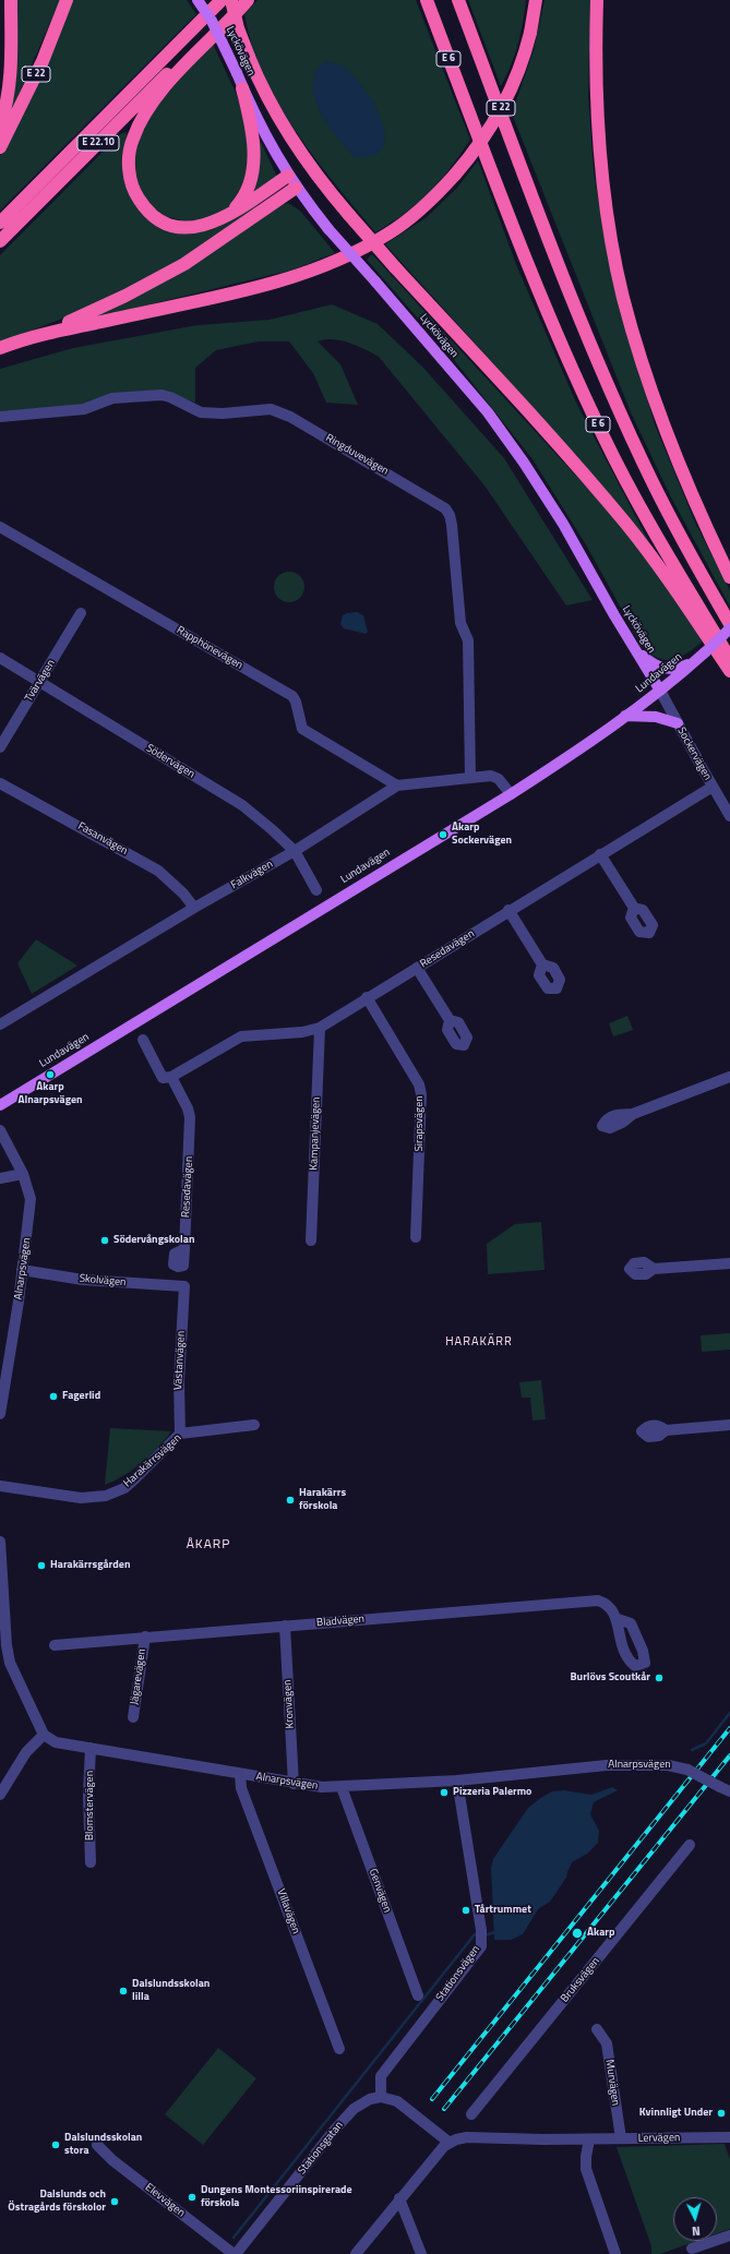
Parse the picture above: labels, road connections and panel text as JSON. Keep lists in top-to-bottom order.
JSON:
{
  "streets": {
    "highway": ["E 6", "E 22", "E 22.10"],
    "main road": ["Lyckövägen", "Lundavägen"],
    "street": [
      "Ringduvevägen",
      "Rapphönevägen",
      "Tvärvägen",
      "Sockervägen",
      "Södervägen",
      "Fasanvägen",
      "Falkvägen",
      "Resedavägen",
      "Sirapsvägen",
      "Kampanjevägen",
      "Alnarpsvägen",
      "Skolvägen",
      "Västanvägen",
      "Harakärrsvägen",
      "Bladvägen",
      "Jägarevägen",
      "Kronvägen",
      "Blomstervägen",
      "Genvägen",
      "Villavägen",
      "Stationsvägen",
      "Bruksvägen",
      "Murvägen",
      "Lervägen",
      "Stationsgatan",
      "Elevvägen"
    ]
  },
  "crossings": [
    ["Lyckövägen", "Lundavägen"],
    ["Lyckövägen", "Sockervägen"],
    ["Ringduvevägen", "Falkvägen"],
    ["Rapphönevägen", "Falkvägen"],
    ["Lundavägen", "Sockervägen"],
    ["Lundavägen", "Falkvägen"],
    ["Tvärvägen", "Södervägen"],
    ["Sockervägen", "Resedavägen"],
    ["Södervägen", "Falkvägen"],
    ["Fasanvägen", "Falkvägen"],
    ["Resedavägen", "Sirapsvägen"],
    ["Resedavägen", "Kampanjevägen"],
    ["Alnarpsvägen", "Skolvägen"],
    ["Alnarpsvägen", "Kronvägen"],
    ["Alnarpsvägen", "Blomstervägen"],
    ["Alnarpsvägen", "Genvägen"],
    ["Alnarpsvägen", "Villavägen"],
    ["Alnarpsvägen", "Stationsvägen"],
    ["Skolvägen", "Västanvägen"],
    ["Västanvägen", "Harakärrsvägen"],
    ["Bladvägen", "Jägarevägen"],
    ["Bladvägen", "Kronvägen"],
    ["Stationsvägen", "Stationsgatan"],
    ["Murvägen", "Lervägen"],
    ["Stationsgatan", "Elevvägen"]
  ],
  "districts": ["HARAKÄRR", "ÅKARP"],
  "places": [
    "Åkarp Sockervägen",
    "Åkarp Alnarpsvägen",
    "Södervångskolan",
    "Fagerlid",
    "Harakärrs förskola",
    "Harakärrsgården",
    "Burlövs Scoutkår",
    "Pizzeria Palermo",
    "Tårtrummet",
    "Åkarp",
    "Dalslundsskolan lilla",
    "Kvinnligt Under",
    "Dalslundsskolan stora",
    "Dungens Montessoriinspirerade förskola",
    "Dalslunds och Östragårds förskolor"
  ],
  "north": "bottom"
}
